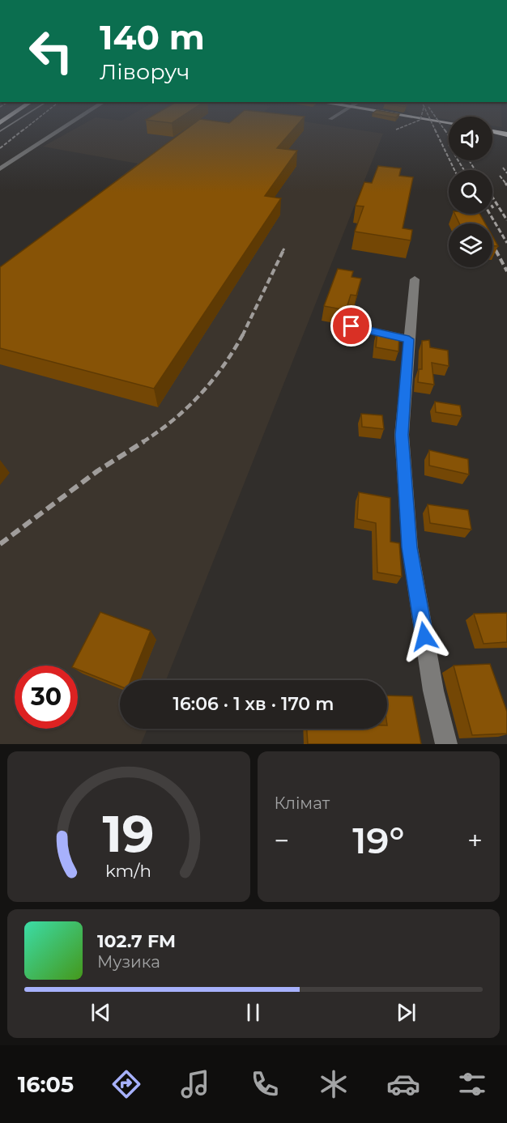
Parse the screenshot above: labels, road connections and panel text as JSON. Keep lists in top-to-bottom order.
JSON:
{
  "page": {
    "turn": ["140 m", "Ліворуч"],
    "limit": "30",
    "trip": "16:06 · 1 хв · 170 m",
    "tile": "Клімат",
    "heat": ["−", "19°", "+"],
    "song": ["102.7 FM", "Музика"],
    "tabs": "16:05",
    "gauge": ["19", "km/h"]
  }
}
